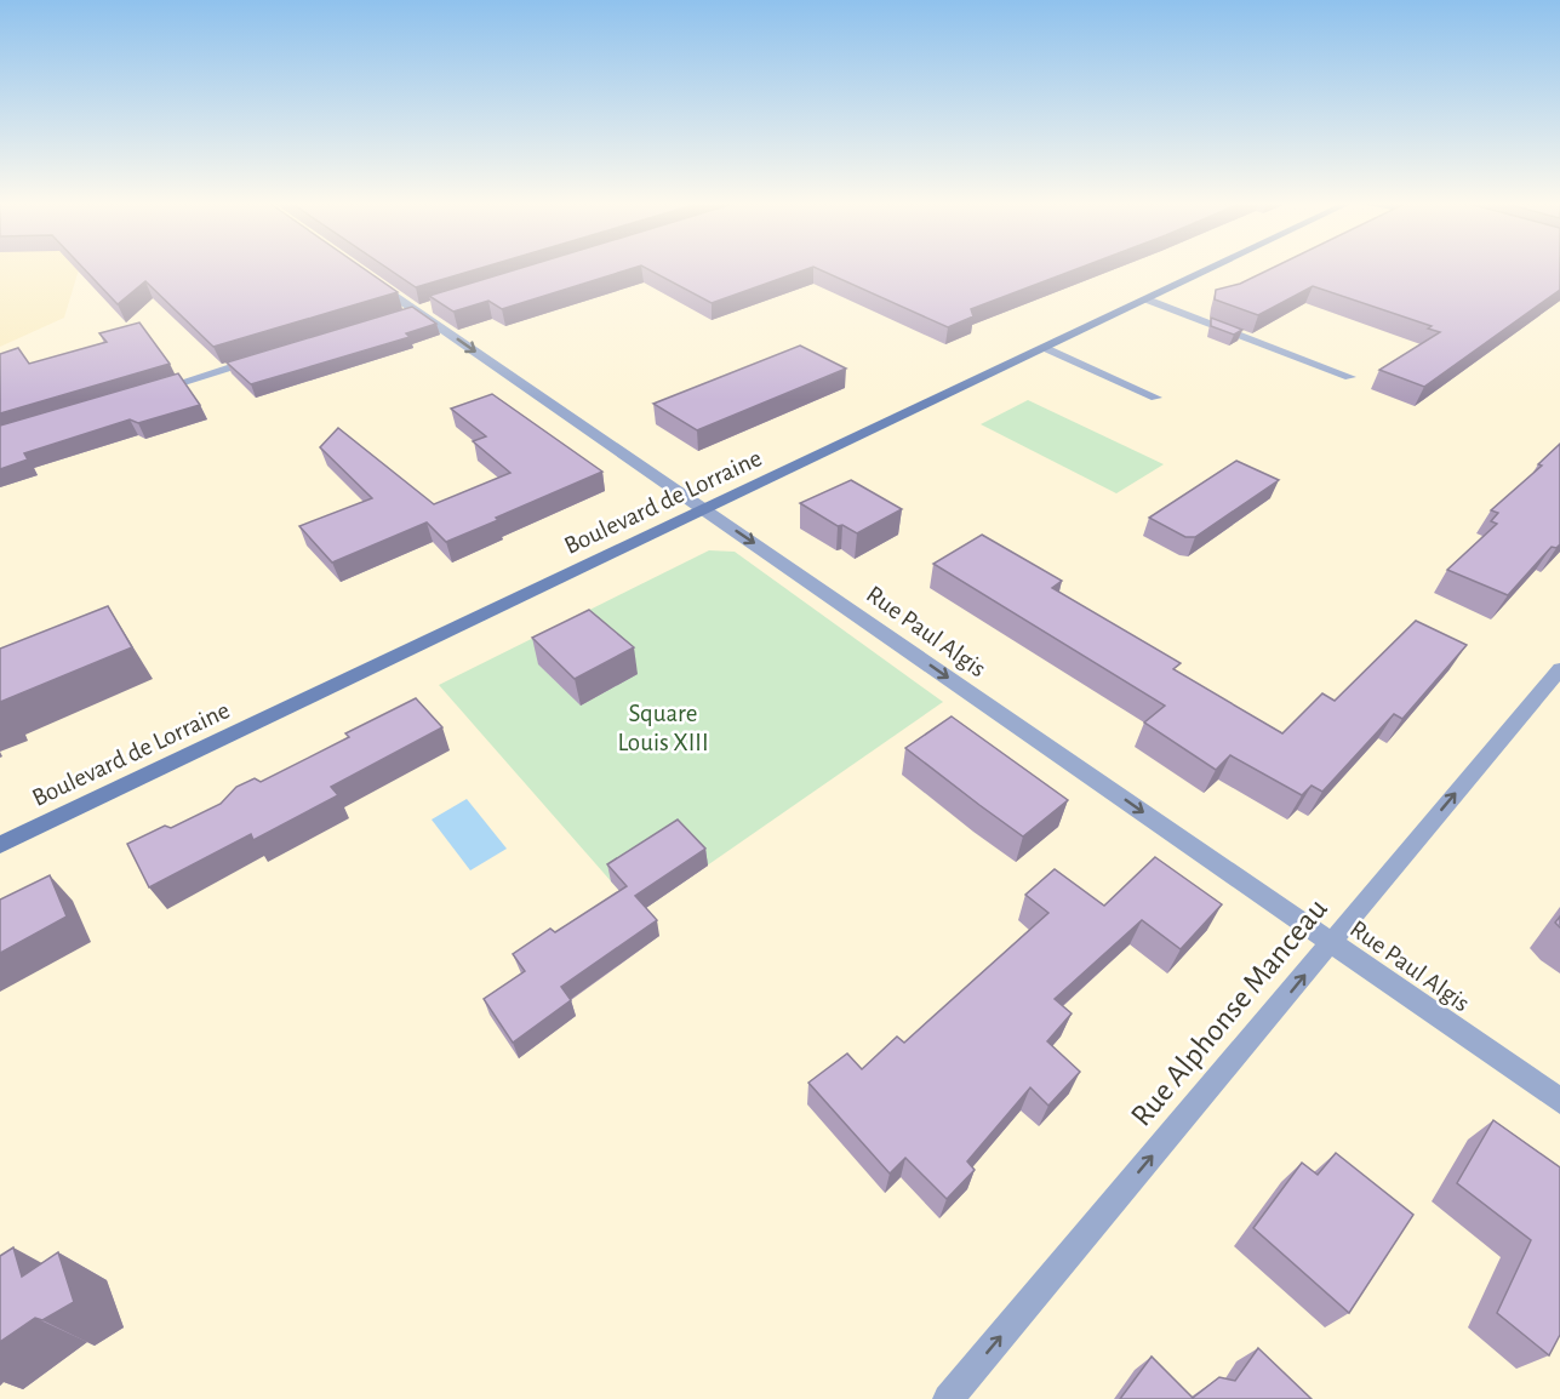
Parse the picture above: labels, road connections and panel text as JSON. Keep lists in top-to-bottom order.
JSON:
{
  "streets": {
    "main road": ["Boulevard de Lorraine"],
    "street": ["Rue Paul Algis", "Rue Alphonse Manceau"]
  },
  "crossings": [
    ["Boulevard de Lorraine", "Rue Paul Algis"],
    ["Rue Paul Algis", "Rue Alphonse Manceau"]
  ],
  "one_way": ["Rue Paul Algis", "Rue Alphonse Manceau"],
  "parks": ["Square Louis XIII"]
}
